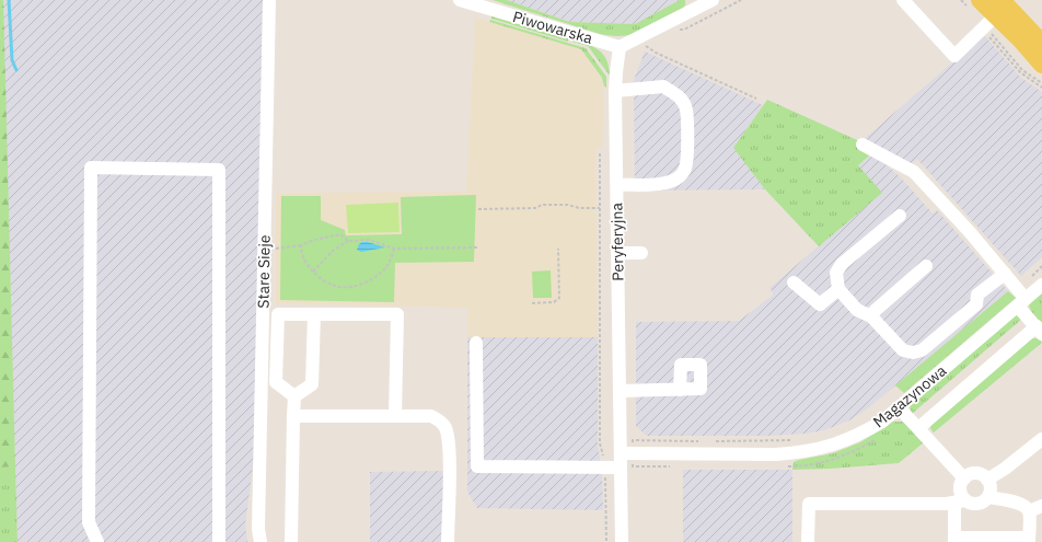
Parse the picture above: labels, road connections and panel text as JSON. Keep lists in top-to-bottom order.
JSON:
{
  "streets": {
    "street": [
      "Piwowarska",
      "Peryferyjna",
      "Stare Sieje",
      "Magazynowa"
    ]
  },
  "crossings": [
    ["Piwowarska", "Peryferyjna"],
    ["Peryferyjna", "Magazynowa"]
  ]
}
